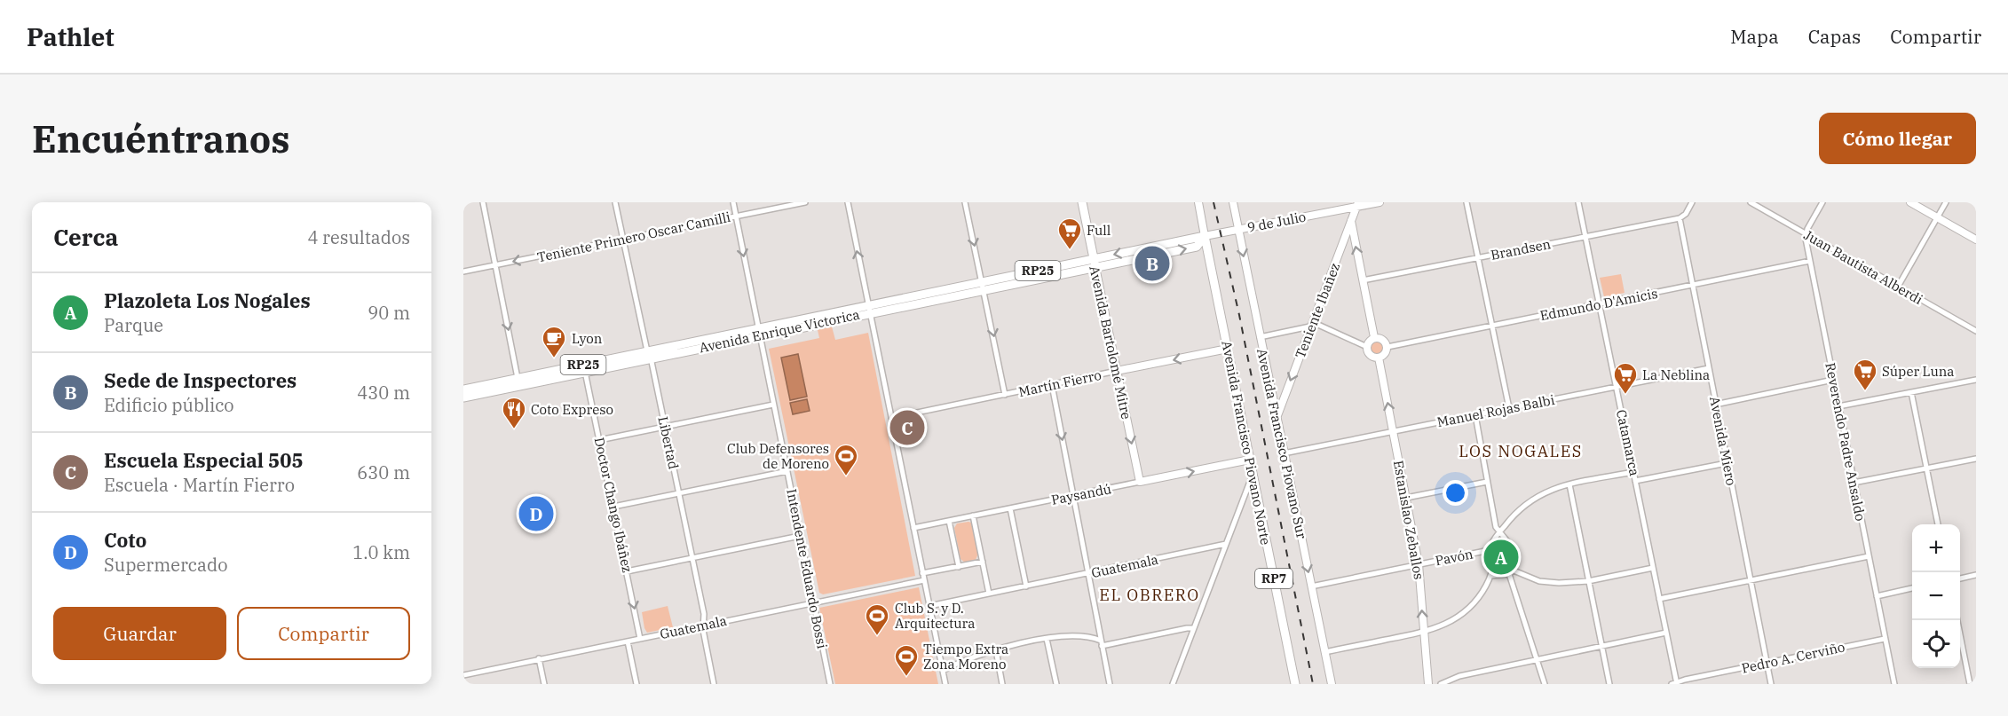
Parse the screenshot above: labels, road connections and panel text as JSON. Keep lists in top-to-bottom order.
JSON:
{
  "streets": {
    "main road": [
      "RP25",
      "Avenida Enrique Victorica",
      "Avenida Bartolomé Mitre",
      "Avenida Francisco Piovano Norte",
      "RP7"
    ],
    "street": [
      "9 de Julio",
      "Teniente Primero Oscar Camilli",
      "Brandsen",
      "Juan Bautista Alberdi",
      "Edmundo D'Amicis",
      "Teniente Ibañez",
      "Martín Fierro",
      "Manuel Rojas Balbi",
      "Avenida Miero",
      "Reverendo Padre Ansaldo",
      "Libertad",
      "Catamarca",
      "Avenida Francisco Piovano Sur",
      "Paysandú",
      "Doctor Chango Ibáñez",
      "Estanislao Zeballos",
      "Pavón",
      "Guatemala",
      "Intendente Eduardo Bossi",
      "Pedro A. Cerviño"
    ]
  },
  "crossings": [
    ["9 de Julio", "Teniente Ibañez"],
    ["9 de Julio", "Avenida Enrique Victorica"],
    ["9 de Julio", "Avenida Francisco Piovano Norte"],
    ["9 de Julio", "Avenida Francisco Piovano Sur"],
    ["Teniente Primero Oscar Camilli", "Libertad"],
    ["Teniente Primero Oscar Camilli", "Intendente Eduardo Bossi"],
    ["Brandsen", "Avenida Miero"],
    ["Brandsen", "Catamarca"],
    ["Juan Bautista Alberdi", "Reverendo Padre Ansaldo"],
    ["Edmundo D'Amicis", "Avenida Miero"],
    ["Edmundo D'Amicis", "Reverendo Padre Ansaldo"],
    ["Edmundo D'Amicis", "Catamarca"],
    ["Edmundo D'Amicis", "Estanislao Zeballos"],
    ["Teniente Ibañez", "Avenida Francisco Piovano Sur"],
    ["Avenida Enrique Victorica", "Avenida Bartolomé Mitre"],
    ["Avenida Enrique Victorica", "Libertad"],
    ["Avenida Enrique Victorica", "Avenida Francisco Piovano Norte"],
    ["Avenida Enrique Victorica", "Doctor Chango Ibáñez"],
    ["Avenida Enrique Victorica", "Intendente Eduardo Bossi"],
    ["Avenida Bartolomé Mitre", "Martín Fierro"],
    ["Avenida Bartolomé Mitre", "Paysandú"],
    ["Martín Fierro", "Avenida Francisco Piovano Norte"],
    ["Manuel Rojas Balbi", "Avenida Miero"],
    ["Manuel Rojas Balbi", "Catamarca"],
    ["Manuel Rojas Balbi", "Avenida Francisco Piovano Sur"],
    ["Manuel Rojas Balbi", "Estanislao Zeballos"],
    ["Avenida Miero", "Pedro A. Cerviño"],
    ["Reverendo Padre Ansaldo", "Pedro A. Cerviño"],
    ["Libertad", "Guatemala"],
    ["Avenida Francisco Piovano Norte", "Paysandú"],
    ["Catamarca", "Pavón"],
    ["Catamarca", "Pedro A. Cerviño"],
    ["Avenida Francisco Piovano Sur", "Pavón"],
    ["Doctor Chango Ibáñez", "Guatemala"],
    ["Estanislao Zeballos", "Pavón"],
    ["Guatemala", "Intendente Eduardo Bossi"]
  ],
  "one_way": [
    "Teniente Primero Oscar Camilli",
    "Teniente Ibañez",
    "Avenida Bartolomé Mitre",
    "Avenida Francisco Piovano Sur",
    "Estanislao Zeballos"
  ],
  "districts": ["LOS NOGALES", "EL OBRERO"],
  "places": {
    "supermarket": ["Full", "Súper Luna", "La Neblina"],
    "cafe": ["Lyon"],
    "restaurant": ["Coto Expreso"],
    "sports": ["Club Defensores de Moreno", "Club S. y D. Arquitectura", "Tiempo Extra Zona Moreno"]
  },
  "page": {
    "header": "Pathlet",
    "nav": ["Mapa", "Capas", "Compartir"],
    "buttons": [
      "Cómo llegar",
      ["Guardar", "Compartir"]
    ],
    "title": "Encuéntranos",
    "heading": ["Cerca", "4 resultados"],
    "pins": [
      "B",
      "C",
      "D",
      "A"
    ],
    "list": [
      {
        "mark": "A",
        "name": "Plazoleta Los Nogales",
        "note": "Parque",
        "value": "90 m"
      },
      {
        "mark": "B",
        "name": "Sede de Inspectores",
        "note": "Edificio público",
        "value": "430 m"
      },
      {
        "mark": "C",
        "name": "Escuela Especial 505",
        "note": "Escuela · Martín Fierro",
        "value": "630 m"
      },
      {
        "mark": "D",
        "name": "Coto",
        "note": "Supermercado",
        "value": "1.0 km"
      }
    ],
    "map_buttons": ["+", "−"]
  }
}
